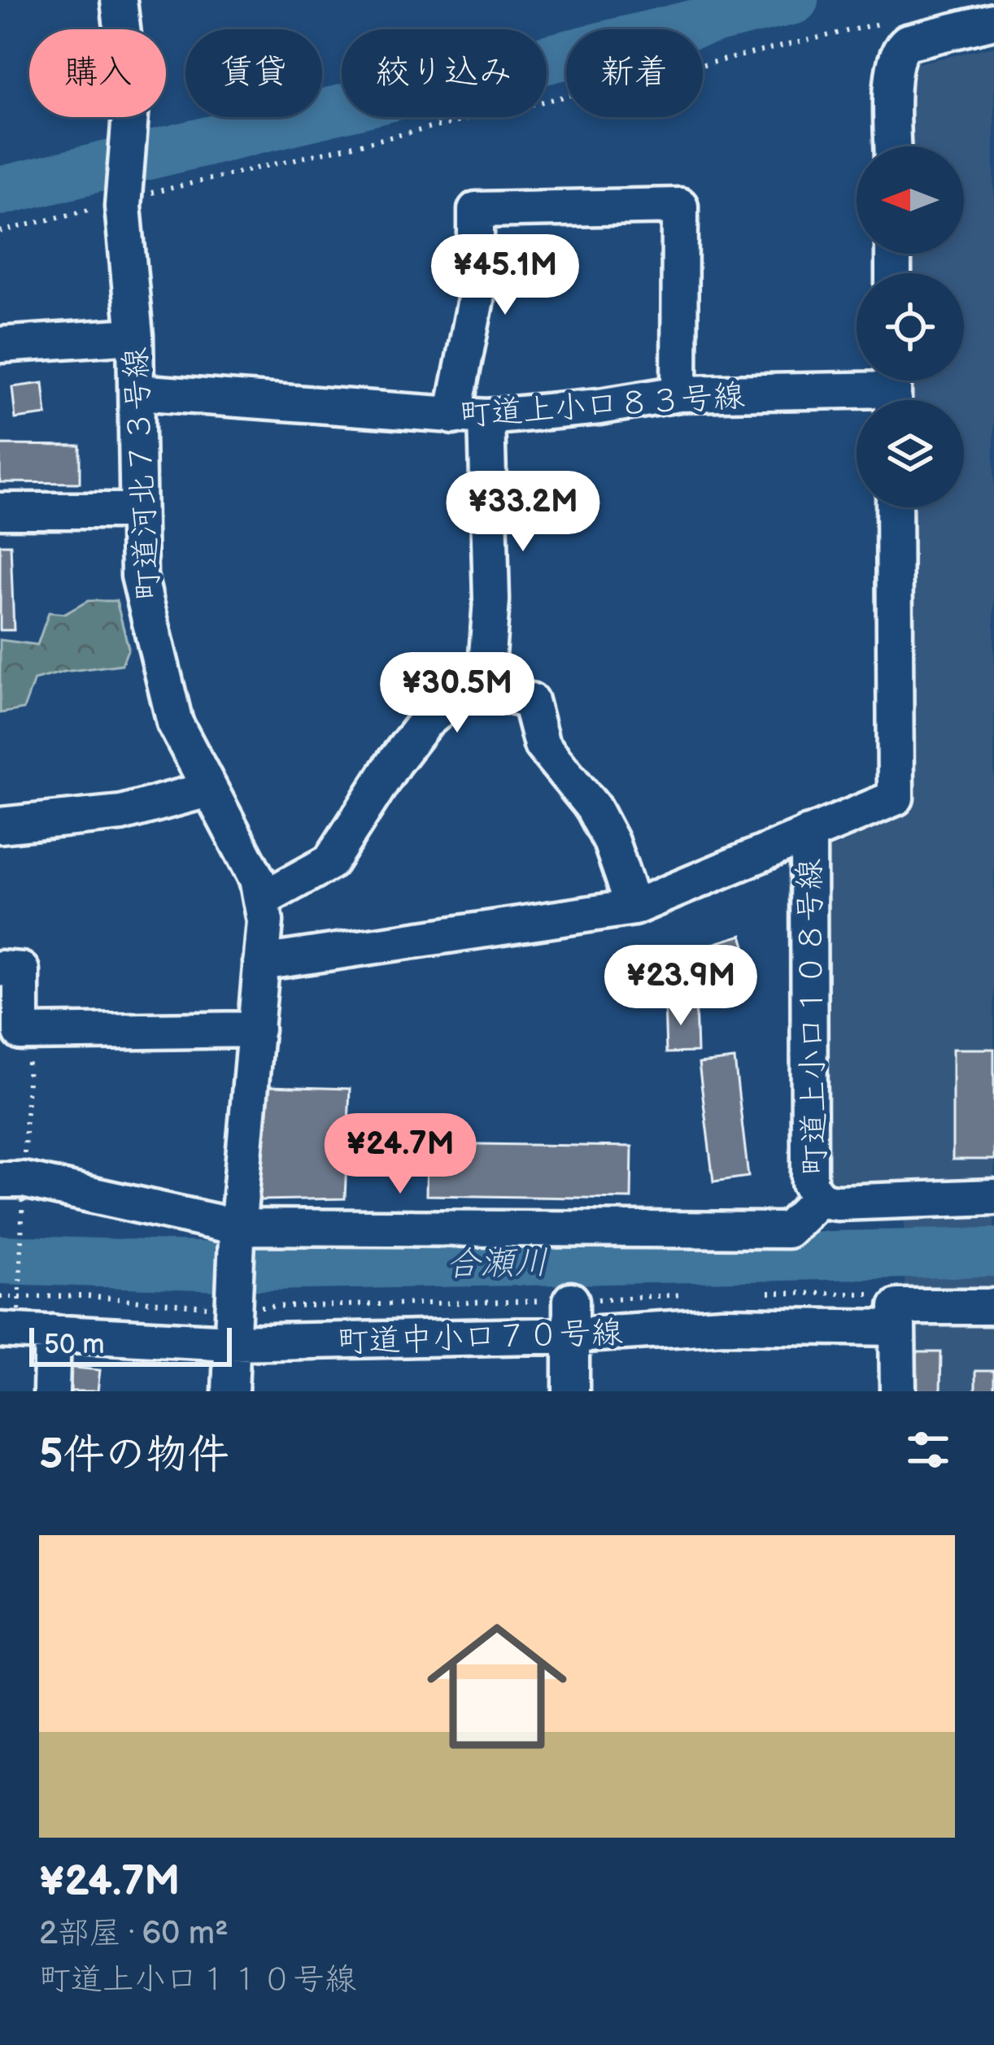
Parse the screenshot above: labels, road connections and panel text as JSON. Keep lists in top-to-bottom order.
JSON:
{
  "streets": {
    "street": [
      "町道上小口８３号線",
      "町道河北７３号線",
      "町道上小口１０８号線",
      "町道中小口７０号線"
    ]
  },
  "crossings": [
    ["町道上小口８３号線", "町道河北７３号線"],
    ["町道河北７３号線", "町道中小口７０号線"]
  ],
  "water": ["合瀬川"],
  "scale_bar": "50 m",
  "north": "left",
  "page": {
    "chip": [
      "購入",
      "賃貸",
      "絞り込み",
      "新着"
    ],
    "price": [
      "¥45.1M",
      "¥33.2M",
      "¥30.5M",
      "¥23.9M",
      "¥24.7M"
    ],
    "scale": "50 m",
    "heading": "5件の物件",
    "list": [
      {
        "name": "¥24.7M",
        "note": "2部屋 · 60 m² · 町道上小口１１０号線"
      }
    ]
  }
}
